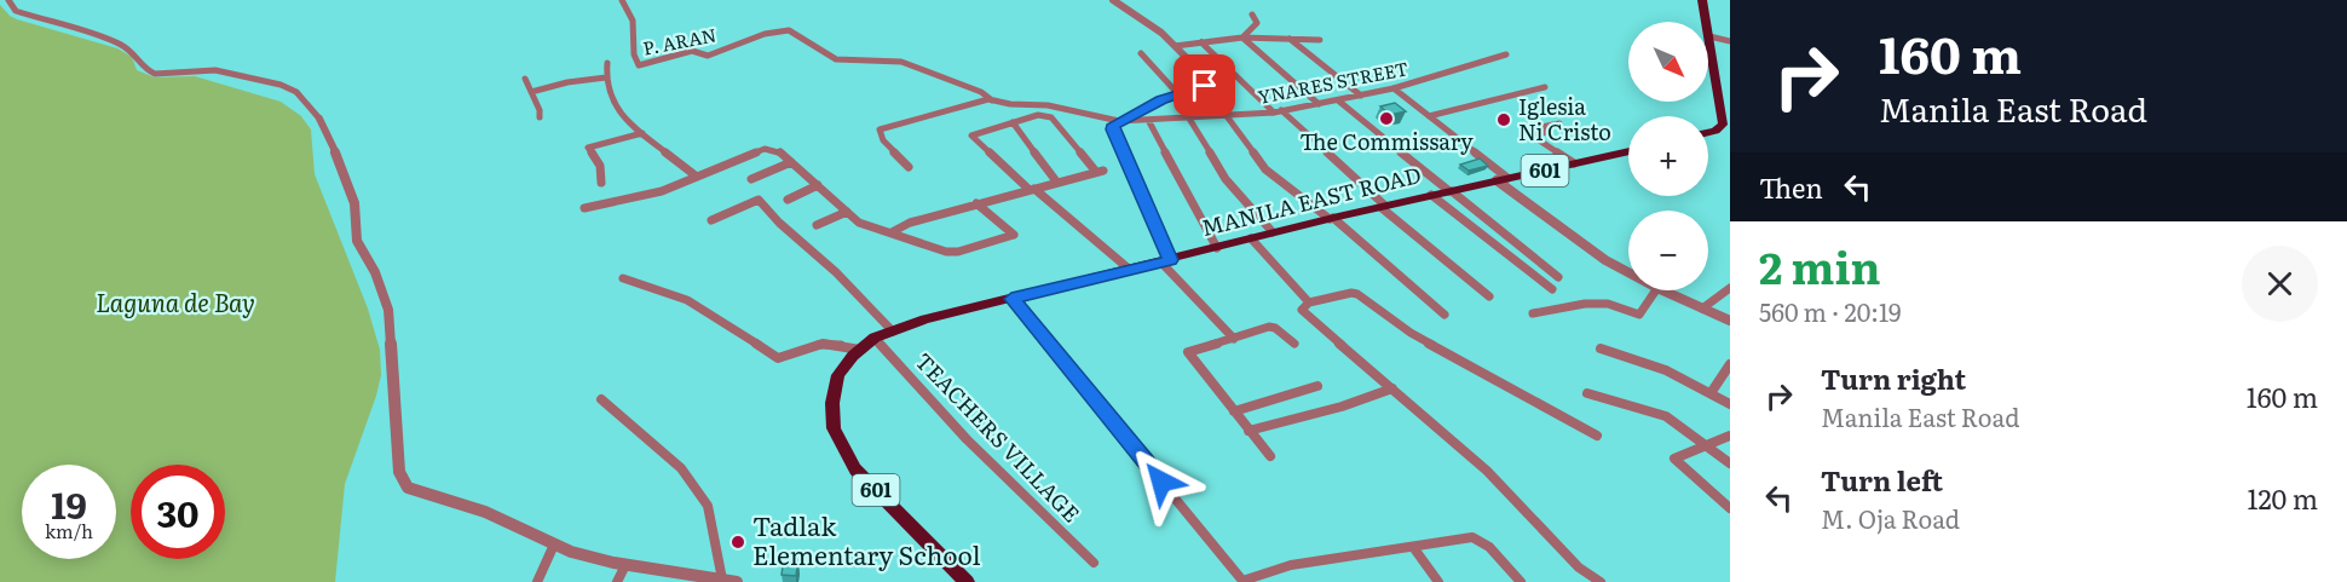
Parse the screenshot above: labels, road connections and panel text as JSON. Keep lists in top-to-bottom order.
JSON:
{
  "streets": {
    "main road": ["601", "MANILA EAST ROAD"],
    "street": ["P. ARAN", "YNARES STREET", "TEACHERS VILLAGE"]
  },
  "crossings": [
    ["P. ARAN", "YNARES STREET"],
    ["MANILA EAST ROAD", "TEACHERS VILLAGE"]
  ],
  "water": ["Laguna de Bay"],
  "places": ["The Commissary", "Iglesia Ni Cristo", "Tadlak Elementary School"],
  "north": "bottom right",
  "page": {
    "turn": ["160 m", "Manila East Road"],
    "map_buttons": ["+", "−"],
    "then": "Then",
    "heading": ["2 min", "560 m · 20:19"],
    "list": [
      {
        "name": "Turn right",
        "note": "Manila East Road",
        "value": "160 m"
      },
      {
        "name": "Turn left",
        "note": "M. Oja Road",
        "value": "120 m"
      }
    ],
    "speed": "19 km/h",
    "limit": "30"
  }
}
